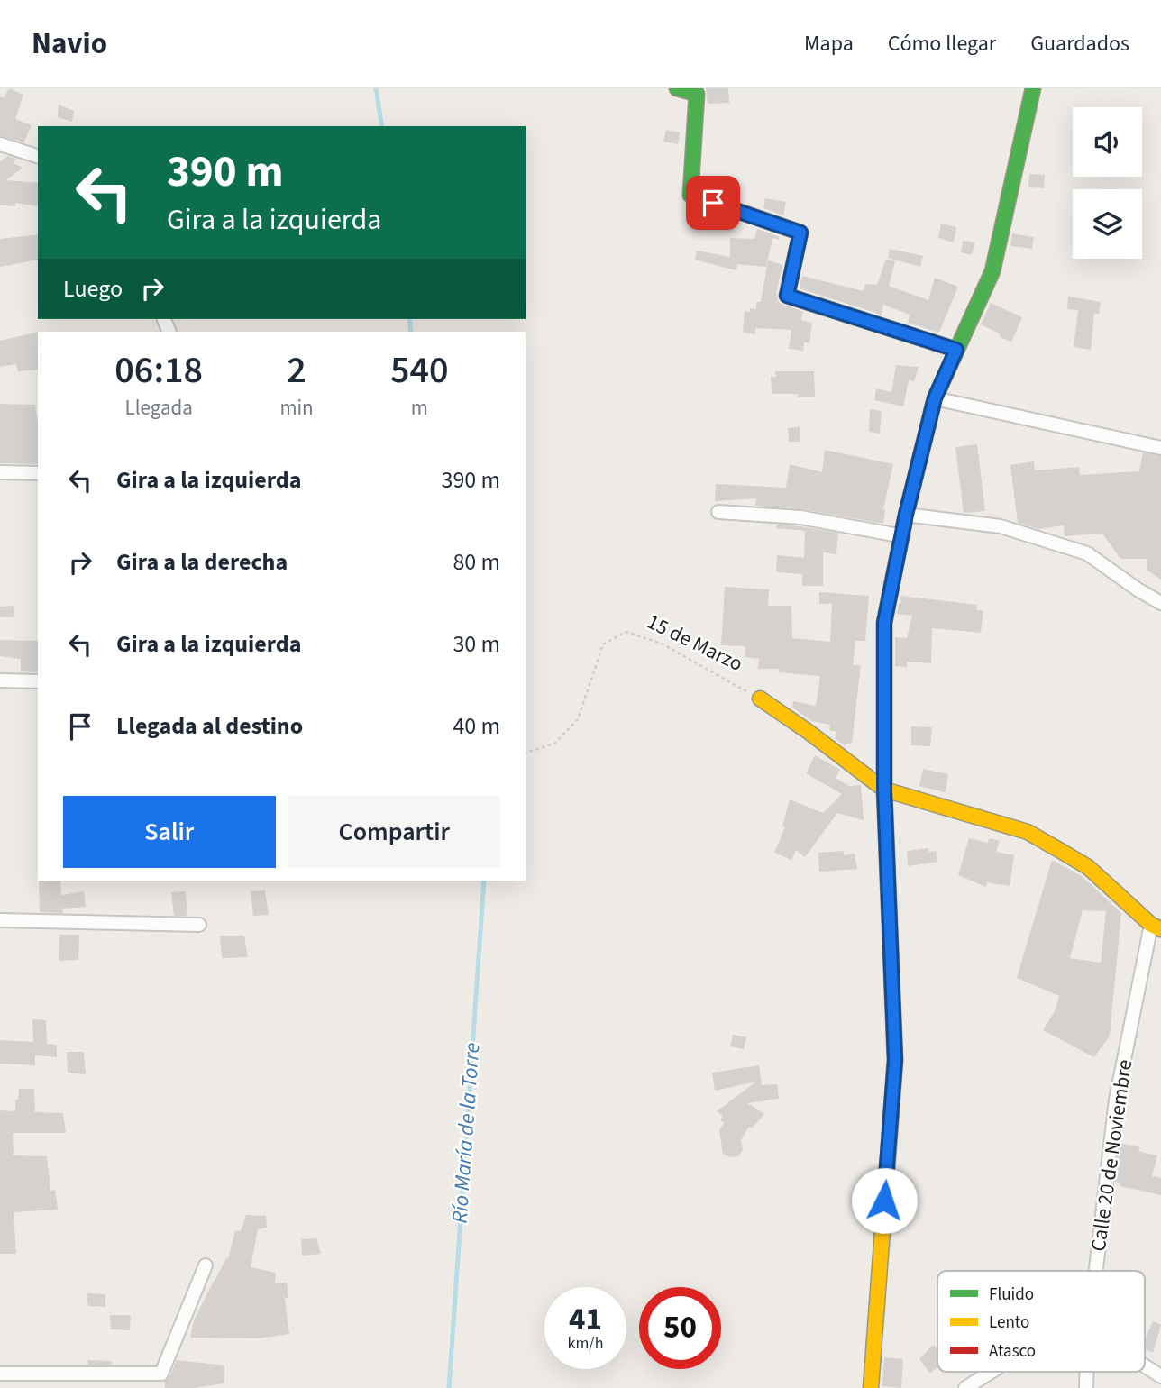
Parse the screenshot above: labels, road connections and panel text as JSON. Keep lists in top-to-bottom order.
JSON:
{
  "streets": {
    "street": ["Calle 20 de Noviembre"],
    "path": ["15 de Marzo"]
  },
  "water": ["Río María de la Torre"],
  "legend": ["Fluido", "Lento", "Atasco"],
  "page": {
    "header": "Navio",
    "nav": ["Mapa", "Cómo llegar", "Guardados"],
    "turn": ["390 m", "Gira a la izquierda"],
    "then": "Luego",
    "eta": [
      "06:18",
      "Llegada",
      "2",
      "min",
      "540",
      "m"
    ],
    "list": [
      {
        "name": "Gira a la izquierda",
        "value": "390 m"
      },
      {
        "name": "Gira a la derecha",
        "value": "80 m"
      },
      {
        "name": "Gira a la izquierda",
        "value": "30 m"
      },
      {
        "name": "Llegada al destino",
        "value": "40 m"
      }
    ],
    "buttons": ["Salir", "Compartir"],
    "speed": "41 km/h",
    "limit": "50"
  }
}
